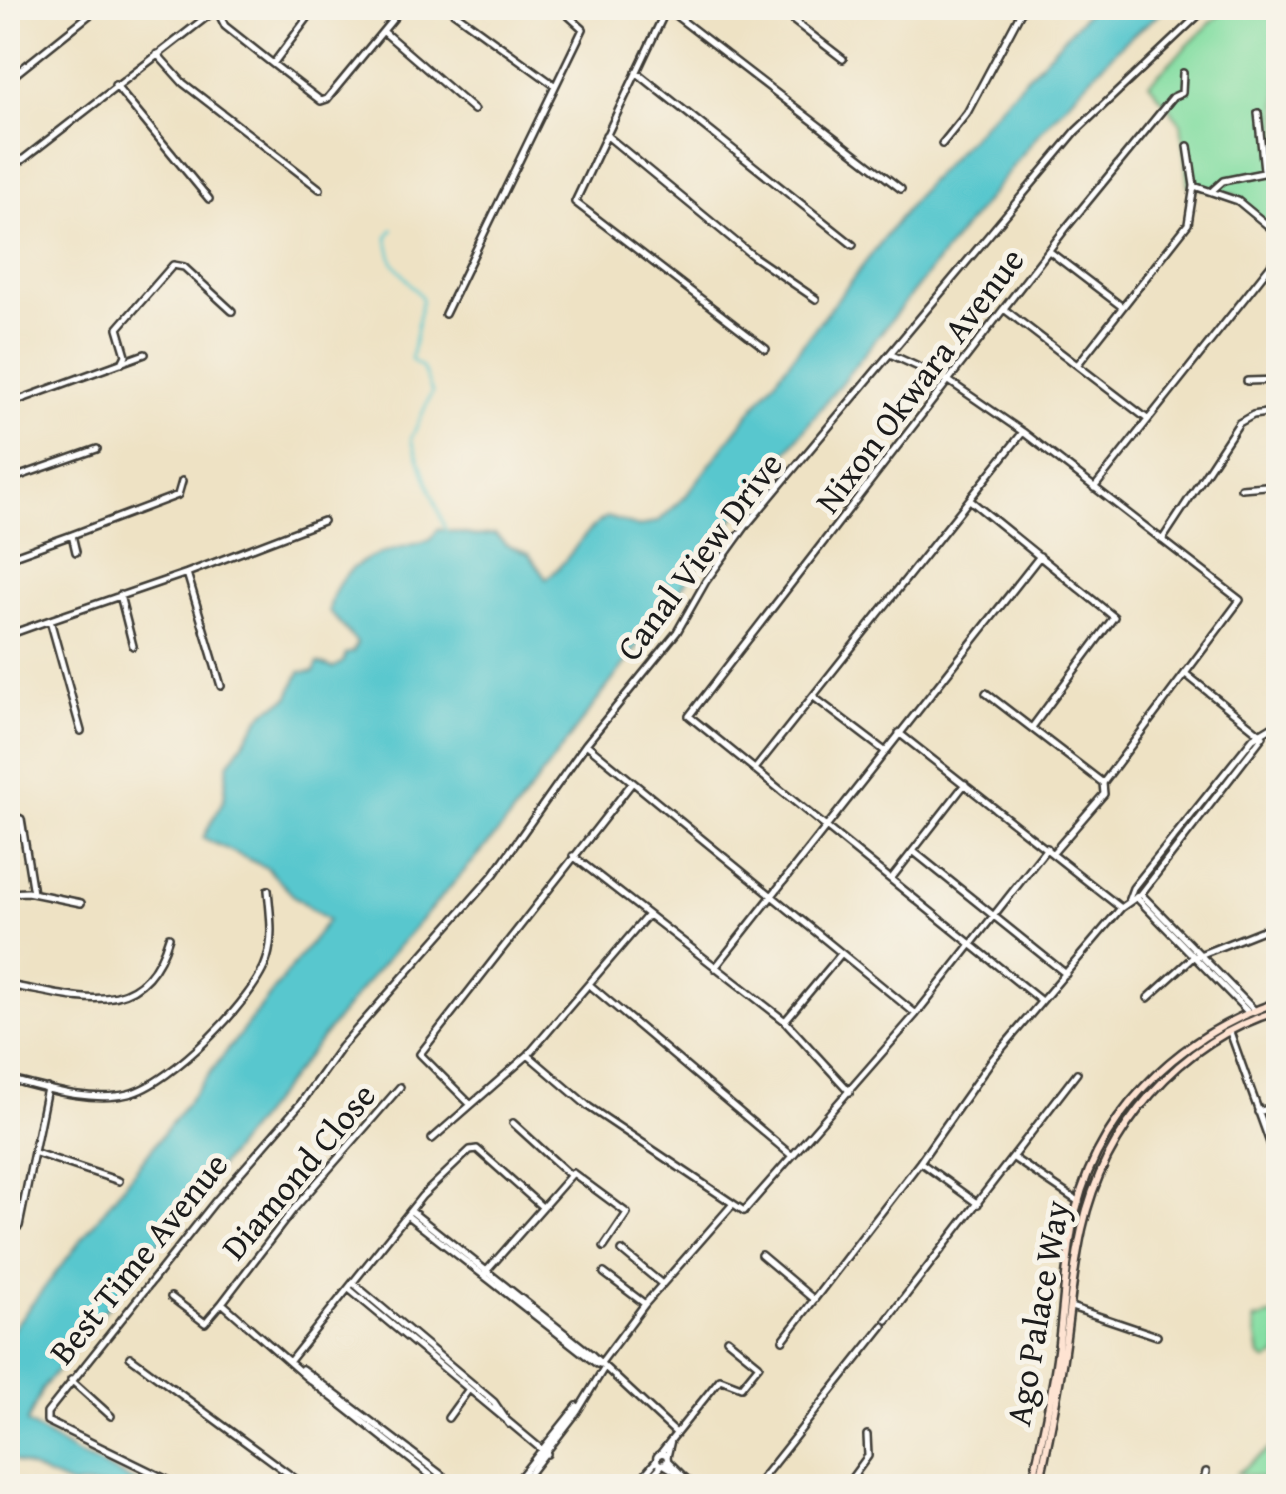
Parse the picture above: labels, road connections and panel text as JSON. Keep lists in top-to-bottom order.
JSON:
{
  "streets": {
    "main road": ["Ago Palace Way"],
    "street": [
      "Nixon Okwara Avenue",
      "Canal View Drive",
      "Diamond Close",
      "Best Time Avenue"
    ]
  },
  "crossings": [
    ["Canal View Drive", "Best Time Avenue"]
  ]
}
